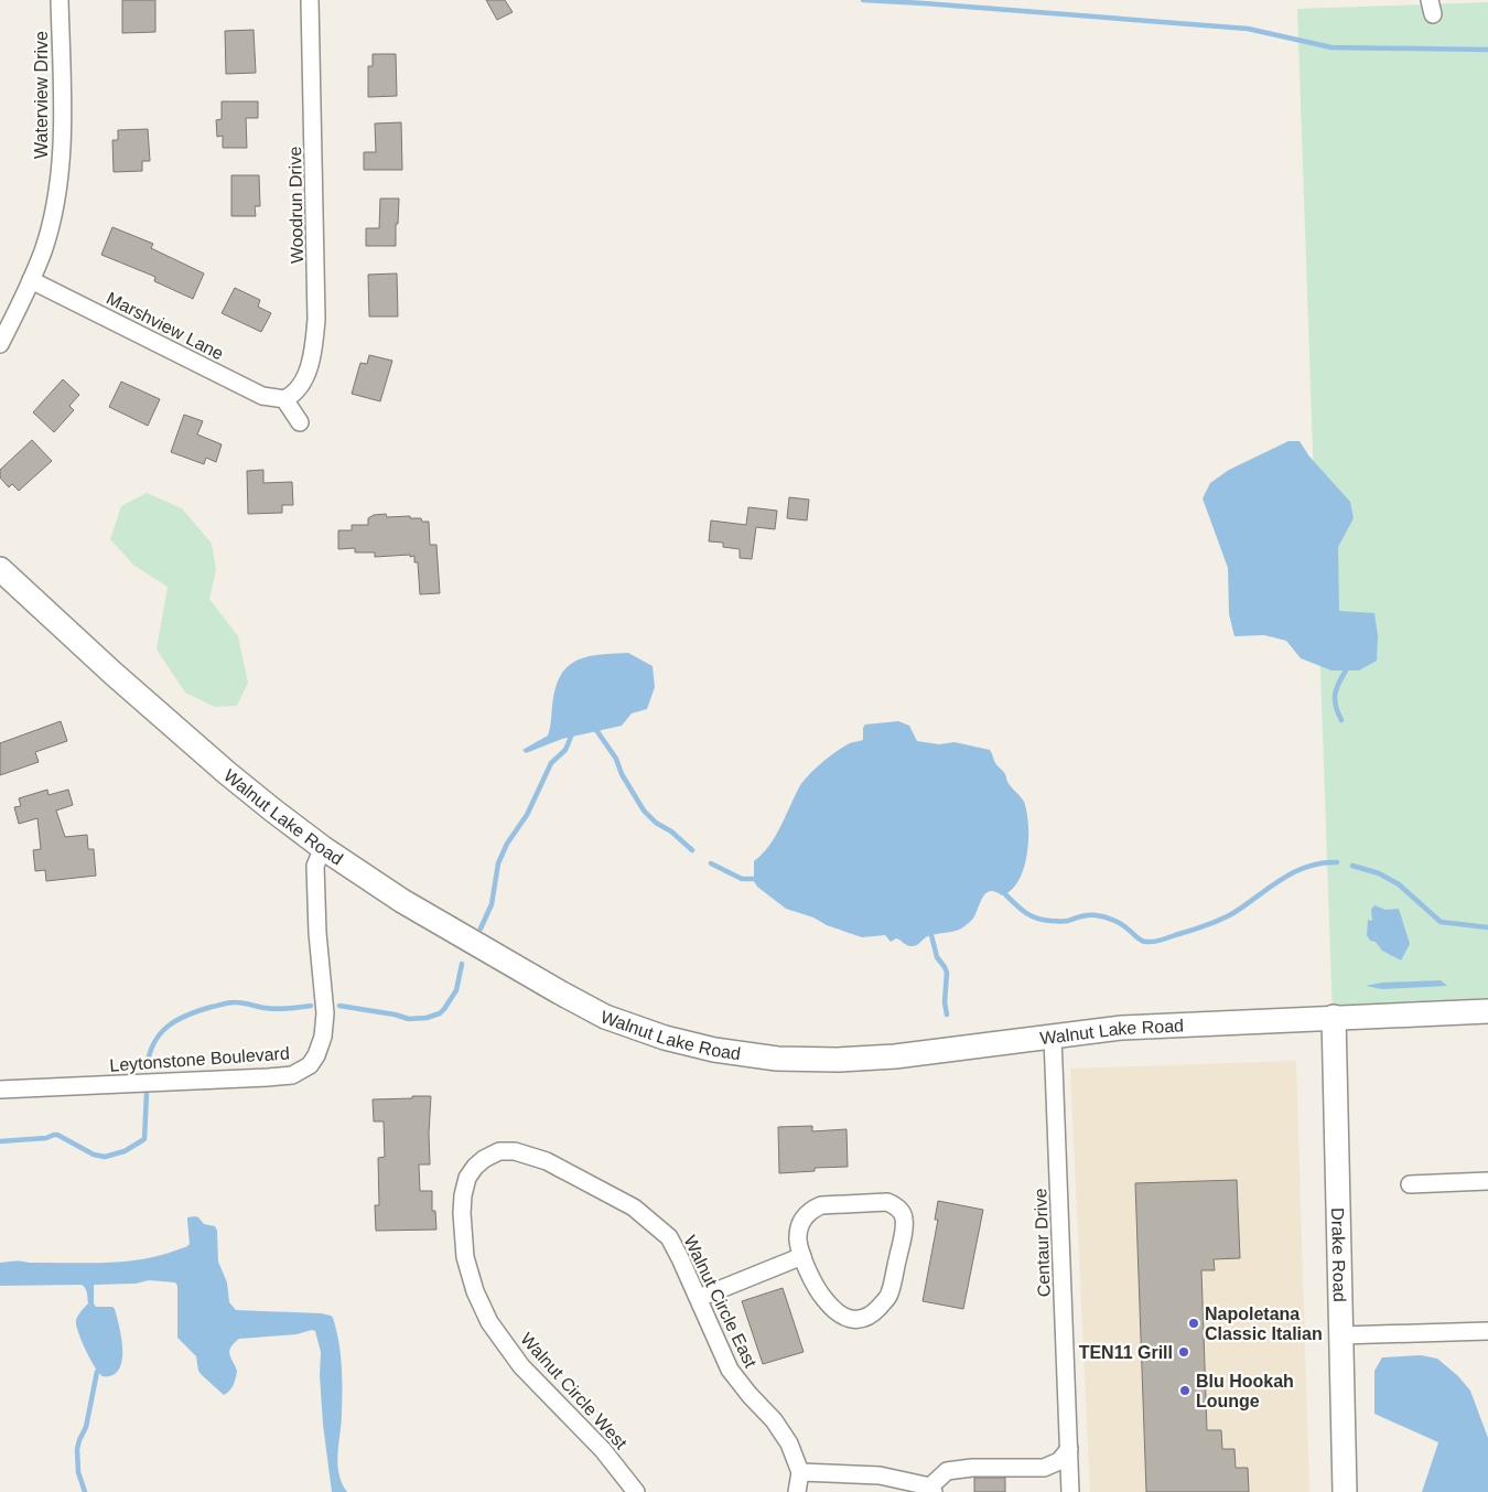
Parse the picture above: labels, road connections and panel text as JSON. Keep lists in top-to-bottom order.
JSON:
{
  "streets": {
    "street": [
      "Waterview Drive",
      "Woodrun Drive",
      "Marshview Lane",
      "Walnut Lake Road",
      "Leytonstone Boulevard",
      "Centaur Drive",
      "Drake Road",
      "Walnut Circle East",
      "Walnut Circle West"
    ]
  },
  "crossings": [
    ["Waterview Drive", "Marshview Lane"],
    ["Woodrun Drive", "Marshview Lane"],
    ["Walnut Lake Road", "Leytonstone Boulevard"],
    ["Walnut Lake Road", "Centaur Drive"],
    ["Walnut Lake Road", "Drake Road"],
    ["Walnut Circle East", "Walnut Circle West"]
  ],
  "places": ["Napoletana Classic Italian", "TEN11 Grill", "Blu Hookah Lounge"]
}
